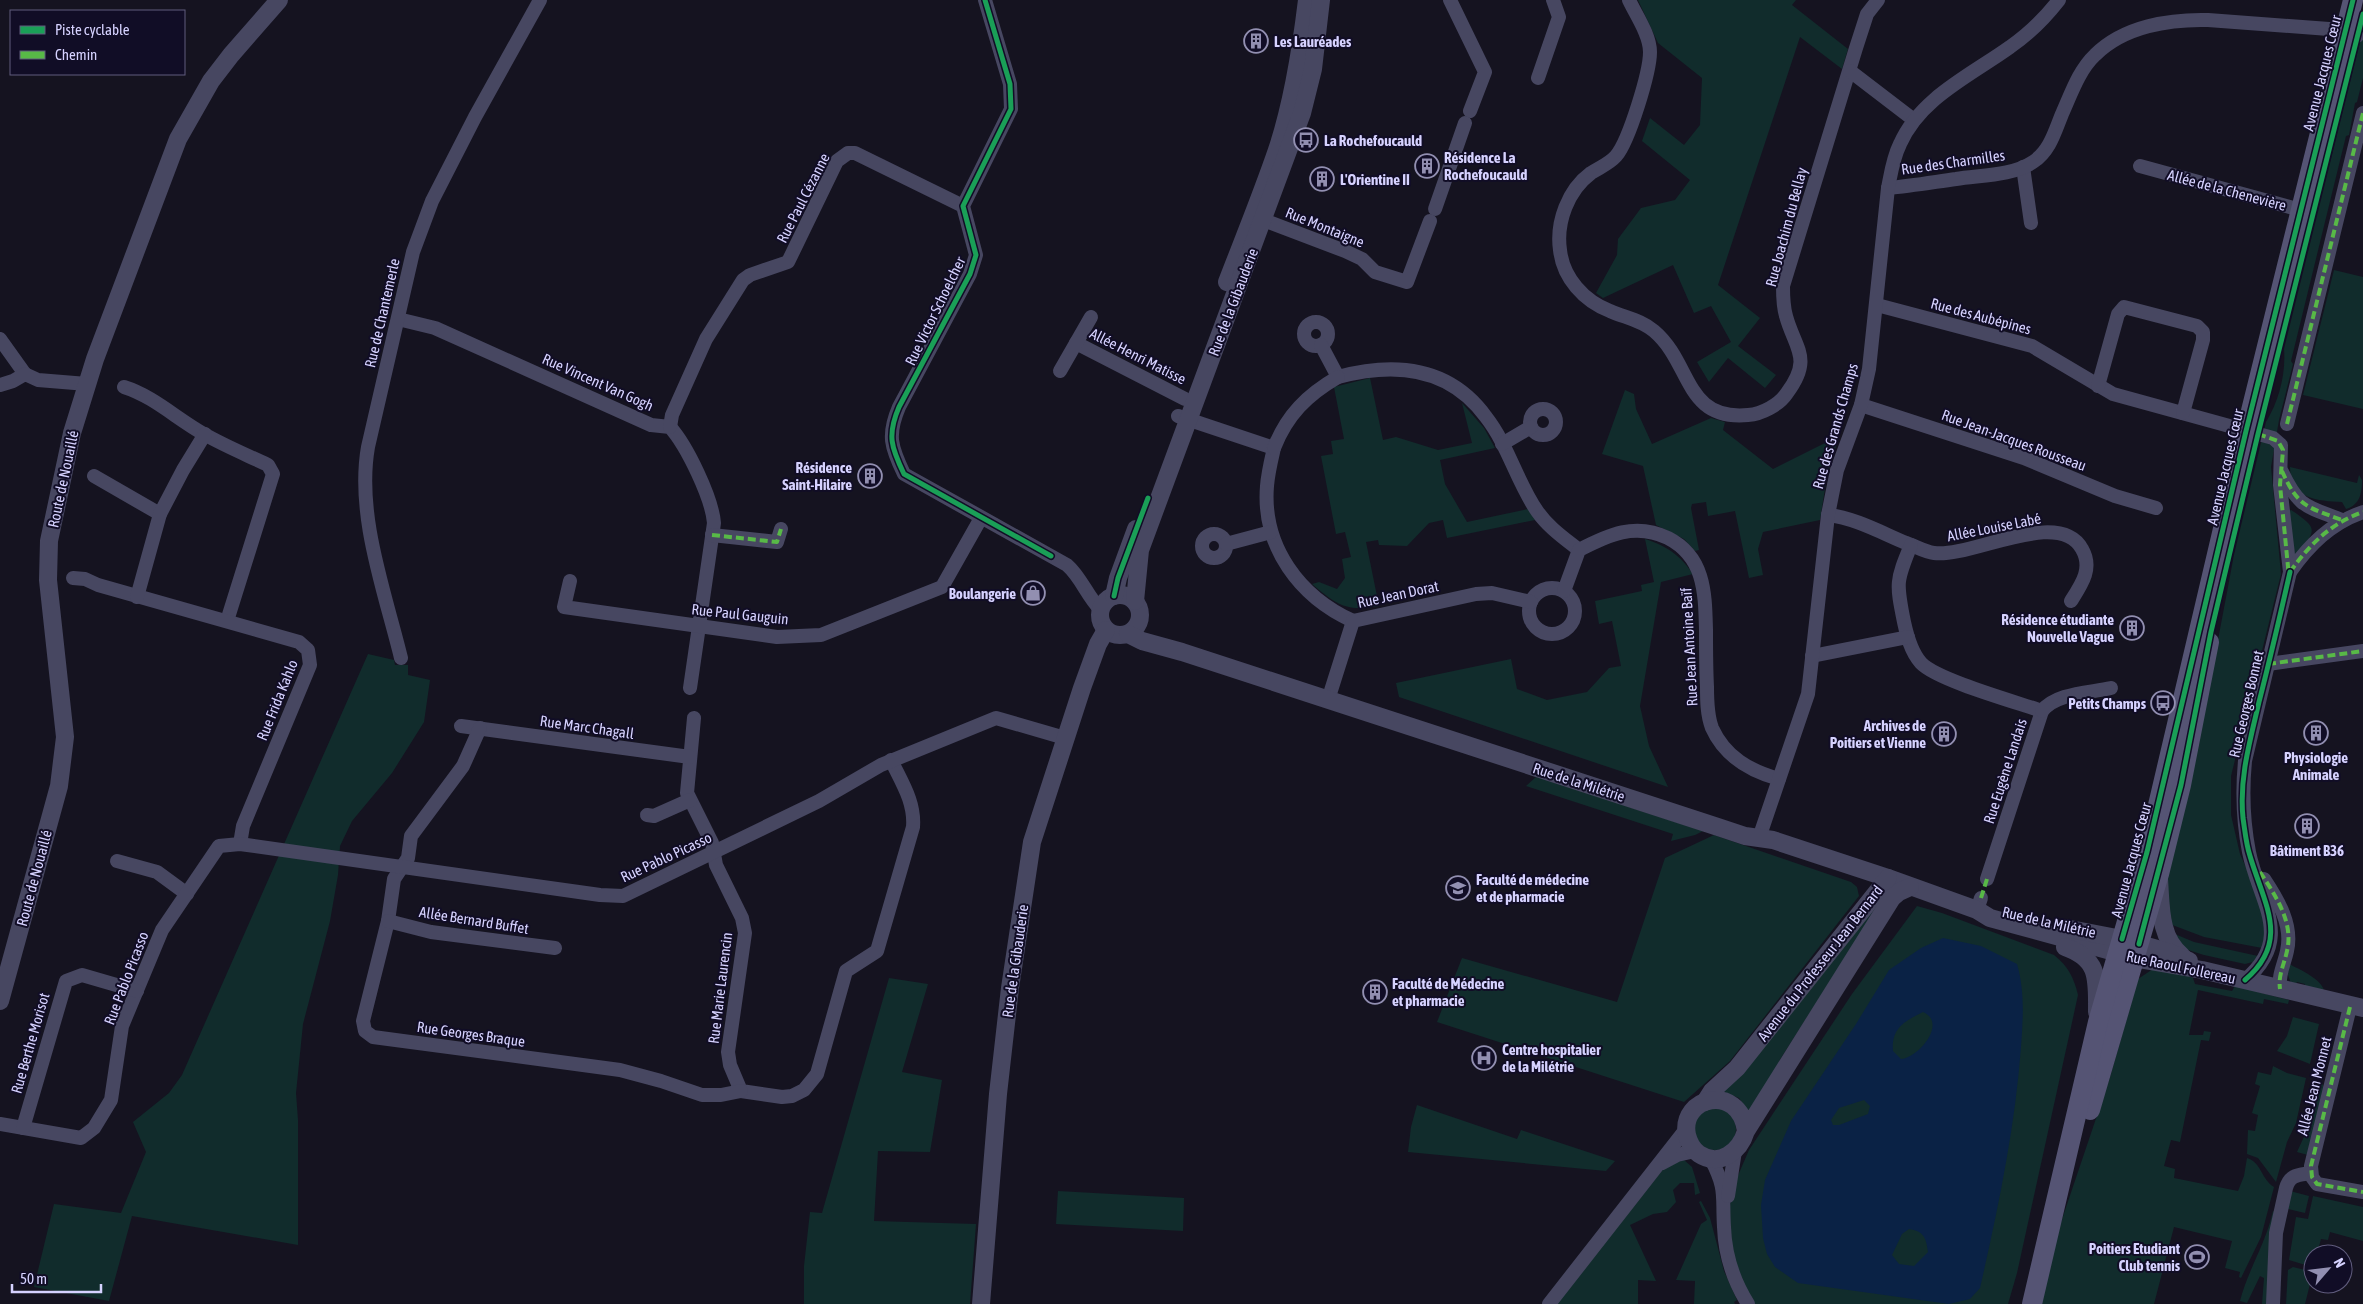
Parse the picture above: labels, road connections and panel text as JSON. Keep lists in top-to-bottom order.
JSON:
{
  "streets": {
    "main road": ["Avenue Jacques Cœur"],
    "street": [
      "Rue des Charmilles",
      "Allée de la Chenevière",
      "Rue Paul Cézanne",
      "Rue Montaigne",
      "Rue Joachim du Bellay",
      "Rue de la Gibauderie",
      "Rue Victor Schoelcher",
      "Rue de Chantemerle",
      "Rue des Aubépines",
      "Allée Henri Matisse",
      "Rue Vincent Van Gogh",
      "Rue des Grands Champs",
      "Rue Jean-Jacques Rousseau",
      "Route de Nouaillé",
      "Allée Louise Labé",
      "Rue Jean Dorat",
      "Rue Paul Gauguin",
      "Rue Jean Antoine Baïf",
      "Rue Frida Kahlo",
      "Rue Georges Bonnet",
      "Rue Marc Chagall",
      "Rue Eugène Landais",
      "Rue de la Milétrie",
      "Rue Pablo Picasso",
      "Allée Bernard Buffet",
      "Avenue du Professeur Jean Bernard",
      "Rue Raoul Follereau",
      "Rue Marie Laurencin",
      "Rue Georges Braque",
      "Rue Berthe Morisot",
      "Allée Jean Monnet"
    ]
  },
  "crossings": [
    ["Avenue Jacques Cœur", "Rue des Charmilles"],
    ["Avenue Jacques Cœur", "Allée de la Chenevière"],
    ["Avenue Jacques Cœur", "Rue des Aubépines"],
    ["Avenue Jacques Cœur", "Rue Georges Bonnet"],
    ["Avenue Jacques Cœur", "Rue de la Milétrie"],
    ["Avenue Jacques Cœur", "Rue Raoul Follereau"],
    ["Rue des Charmilles", "Rue des Grands Champs"],
    ["Rue Paul Cézanne", "Rue Victor Schoelcher"],
    ["Rue Paul Cézanne", "Rue Vincent Van Gogh"],
    ["Rue Montaigne", "Rue de la Gibauderie"],
    ["Rue de la Gibauderie", "Rue Victor Schoelcher"],
    ["Rue de la Gibauderie", "Allée Henri Matisse"],
    ["Rue de la Gibauderie", "Rue de la Milétrie"],
    ["Rue de la Gibauderie", "Rue Pablo Picasso"],
    ["Rue Victor Schoelcher", "Rue Paul Gauguin"],
    ["Rue Victor Schoelcher", "Rue de la Milétrie"],
    ["Rue de Chantemerle", "Rue Vincent Van Gogh"],
    ["Rue des Aubépines", "Rue des Grands Champs"],
    ["Rue des Aubépines", "Rue Georges Bonnet"],
    ["Rue des Grands Champs", "Rue Jean-Jacques Rousseau"],
    ["Rue des Grands Champs", "Allée Louise Labé"],
    ["Rue des Grands Champs", "Rue Jean Antoine Baïf"],
    ["Rue des Grands Champs", "Rue de la Milétrie"],
    ["Allée Louise Labé", "Rue Eugène Landais"],
    ["Rue Jean Dorat", "Rue de la Milétrie"],
    ["Rue Frida Kahlo", "Rue Pablo Picasso"],
    ["Rue Georges Bonnet", "Rue Raoul Follereau"],
    ["Rue de la Milétrie", "Avenue du Professeur Jean Bernard"],
    ["Rue de la Milétrie", "Rue Raoul Follereau"],
    ["Rue Pablo Picasso", "Rue Marie Laurencin"],
    ["Rue Pablo Picasso", "Rue Georges Braque"],
    ["Rue Pablo Picasso", "Rue Berthe Morisot"],
    ["Allée Bernard Buffet", "Rue Georges Braque"],
    ["Rue Raoul Follereau", "Allée Jean Monnet"],
    ["Rue Marie Laurencin", "Rue Georges Braque"]
  ],
  "places": {
    "building": [
      "Les Lauréades",
      "Résidence La Rochefoucauld",
      "L'Orientine II",
      "Résidence Saint-Hilaire",
      "Résidence étudiante Nouvelle Vague",
      "Physiologie Animale",
      "Archives de Poitiers et Vienne",
      "Bâtiment B36",
      "Faculté de Médecine et pharmacie"
    ],
    "bus stop": ["La Rochefoucauld", "Petits Champs"],
    "shop": ["Boulangerie"],
    "school or university": ["Faculté de médecine et de pharmacie"],
    "hospital": ["Centre hospitalier de la Milétrie"],
    "sports": ["Poitiers Etudiant Club tennis"]
  },
  "legend": ["Piste cyclable", "Chemin"],
  "scale_bar": "50 m",
  "north": "top right"
}
